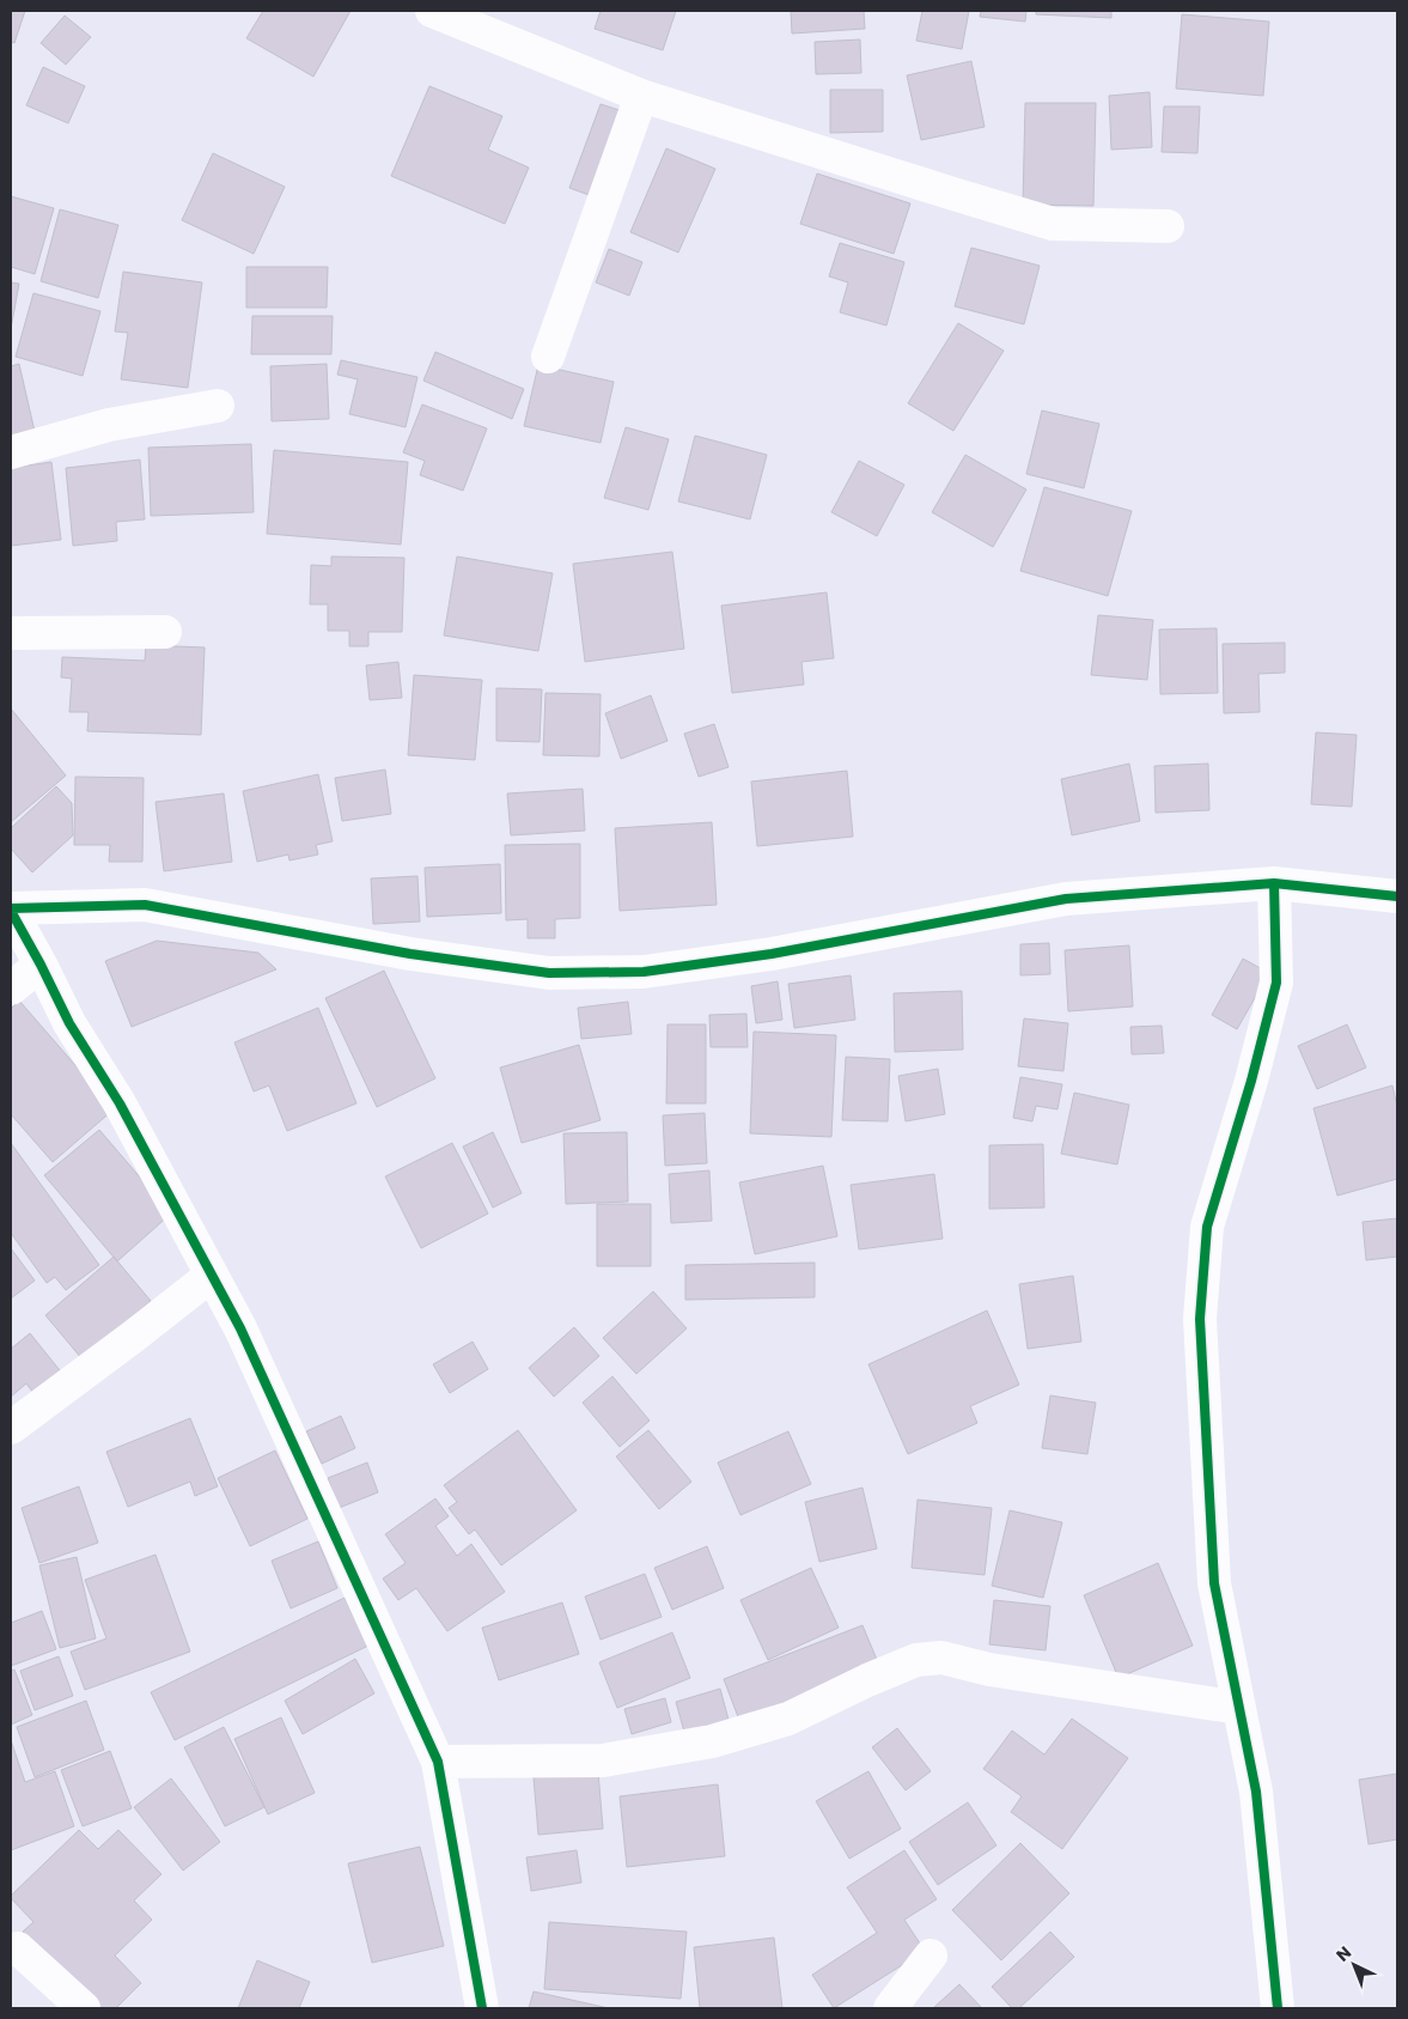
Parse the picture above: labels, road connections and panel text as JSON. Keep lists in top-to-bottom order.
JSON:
{
  "north": "top left"
}
